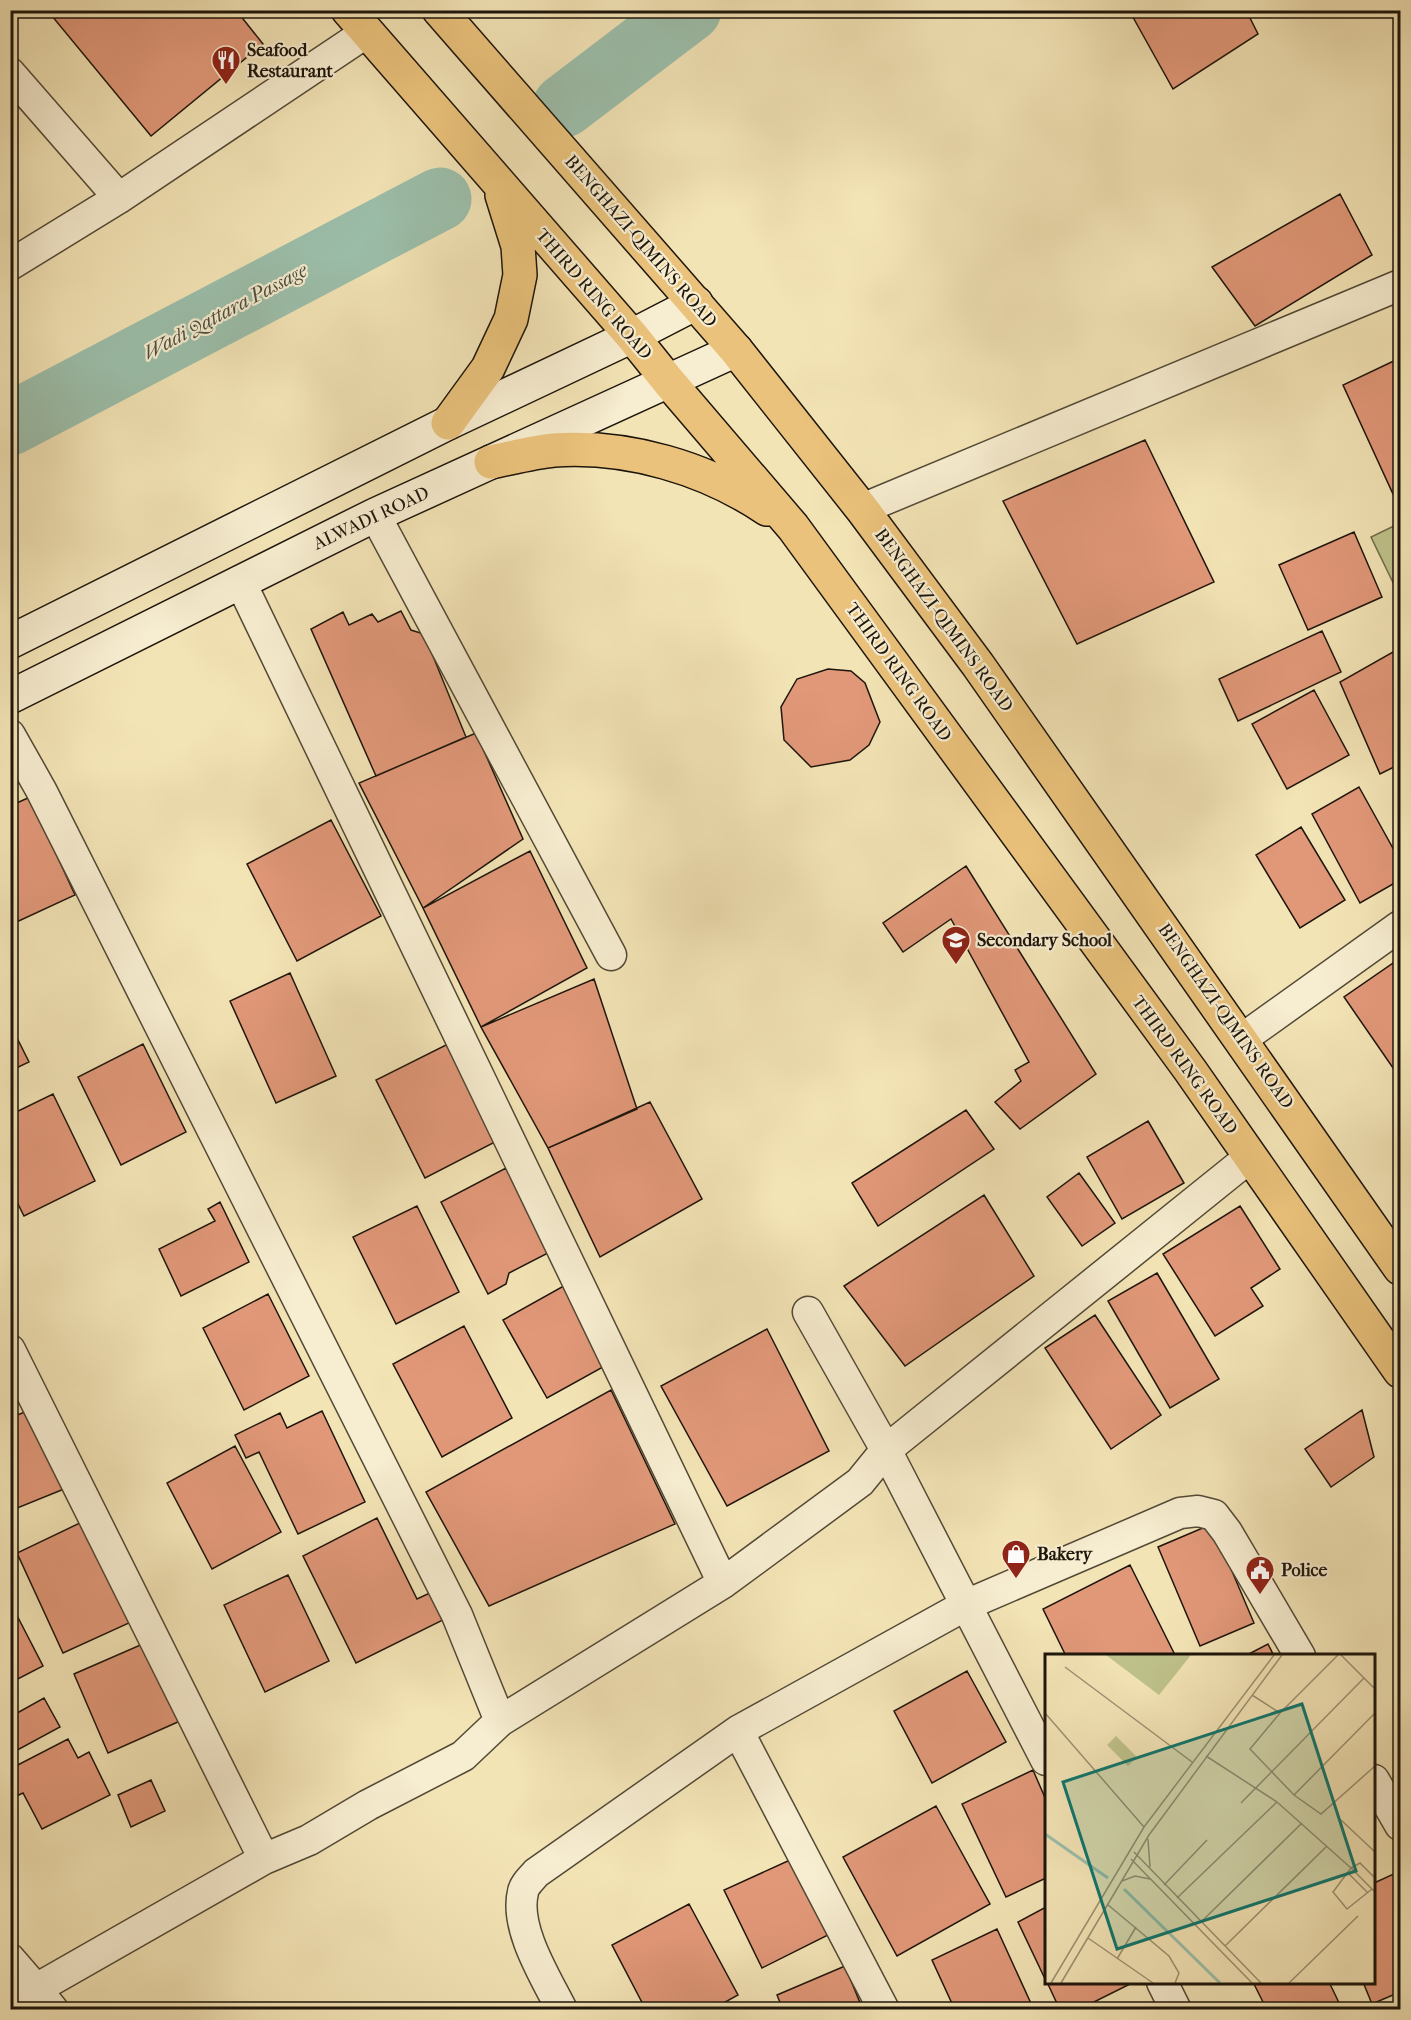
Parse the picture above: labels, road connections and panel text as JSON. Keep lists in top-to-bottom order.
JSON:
{
  "streets": {
    "main road": ["BENGHAZI-QIMINS ROAD", "THIRD RING ROAD", "ALWADI ROAD"]
  },
  "crossings": [
    ["BENGHAZI-QIMINS ROAD", "ALWADI ROAD"],
    ["THIRD RING ROAD", "ALWADI ROAD"]
  ],
  "water": ["Wadi Qattara Passage"],
  "places": {
    "restaurant": ["Seafood Restaurant"],
    "school or university": ["Secondary School"],
    "shop": ["Bakery"],
    "public building": ["Police"]
  }
}
